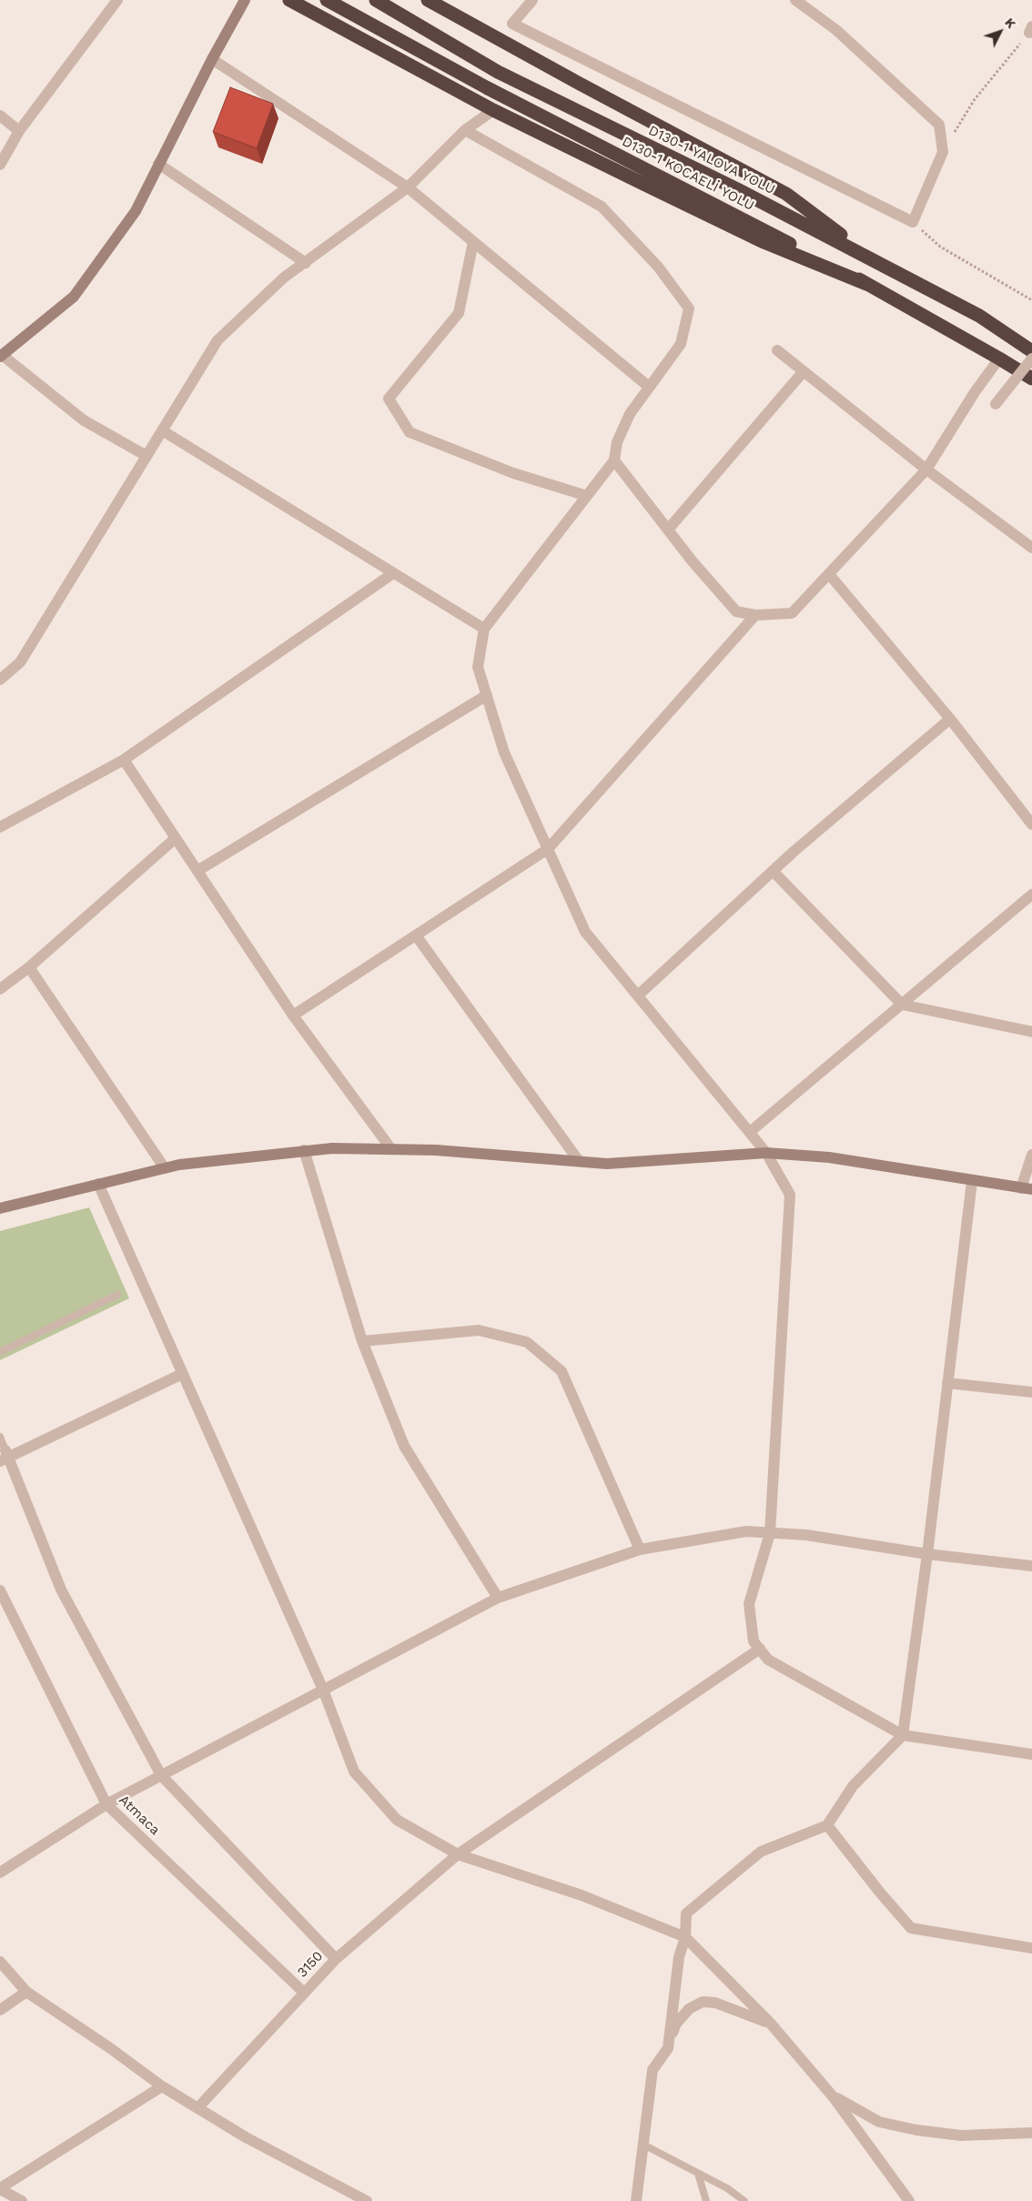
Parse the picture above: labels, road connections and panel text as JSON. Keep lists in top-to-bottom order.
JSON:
{
  "streets": {
    "highway": ["D130-1 YALOVA YOLU", "D130-1 KOCAELİ YOLU"],
    "street": ["Atmaca", "3150"]
  },
  "crossings": [
    ["Atmaca", "3150"]
  ],
  "north": "top right"
}
